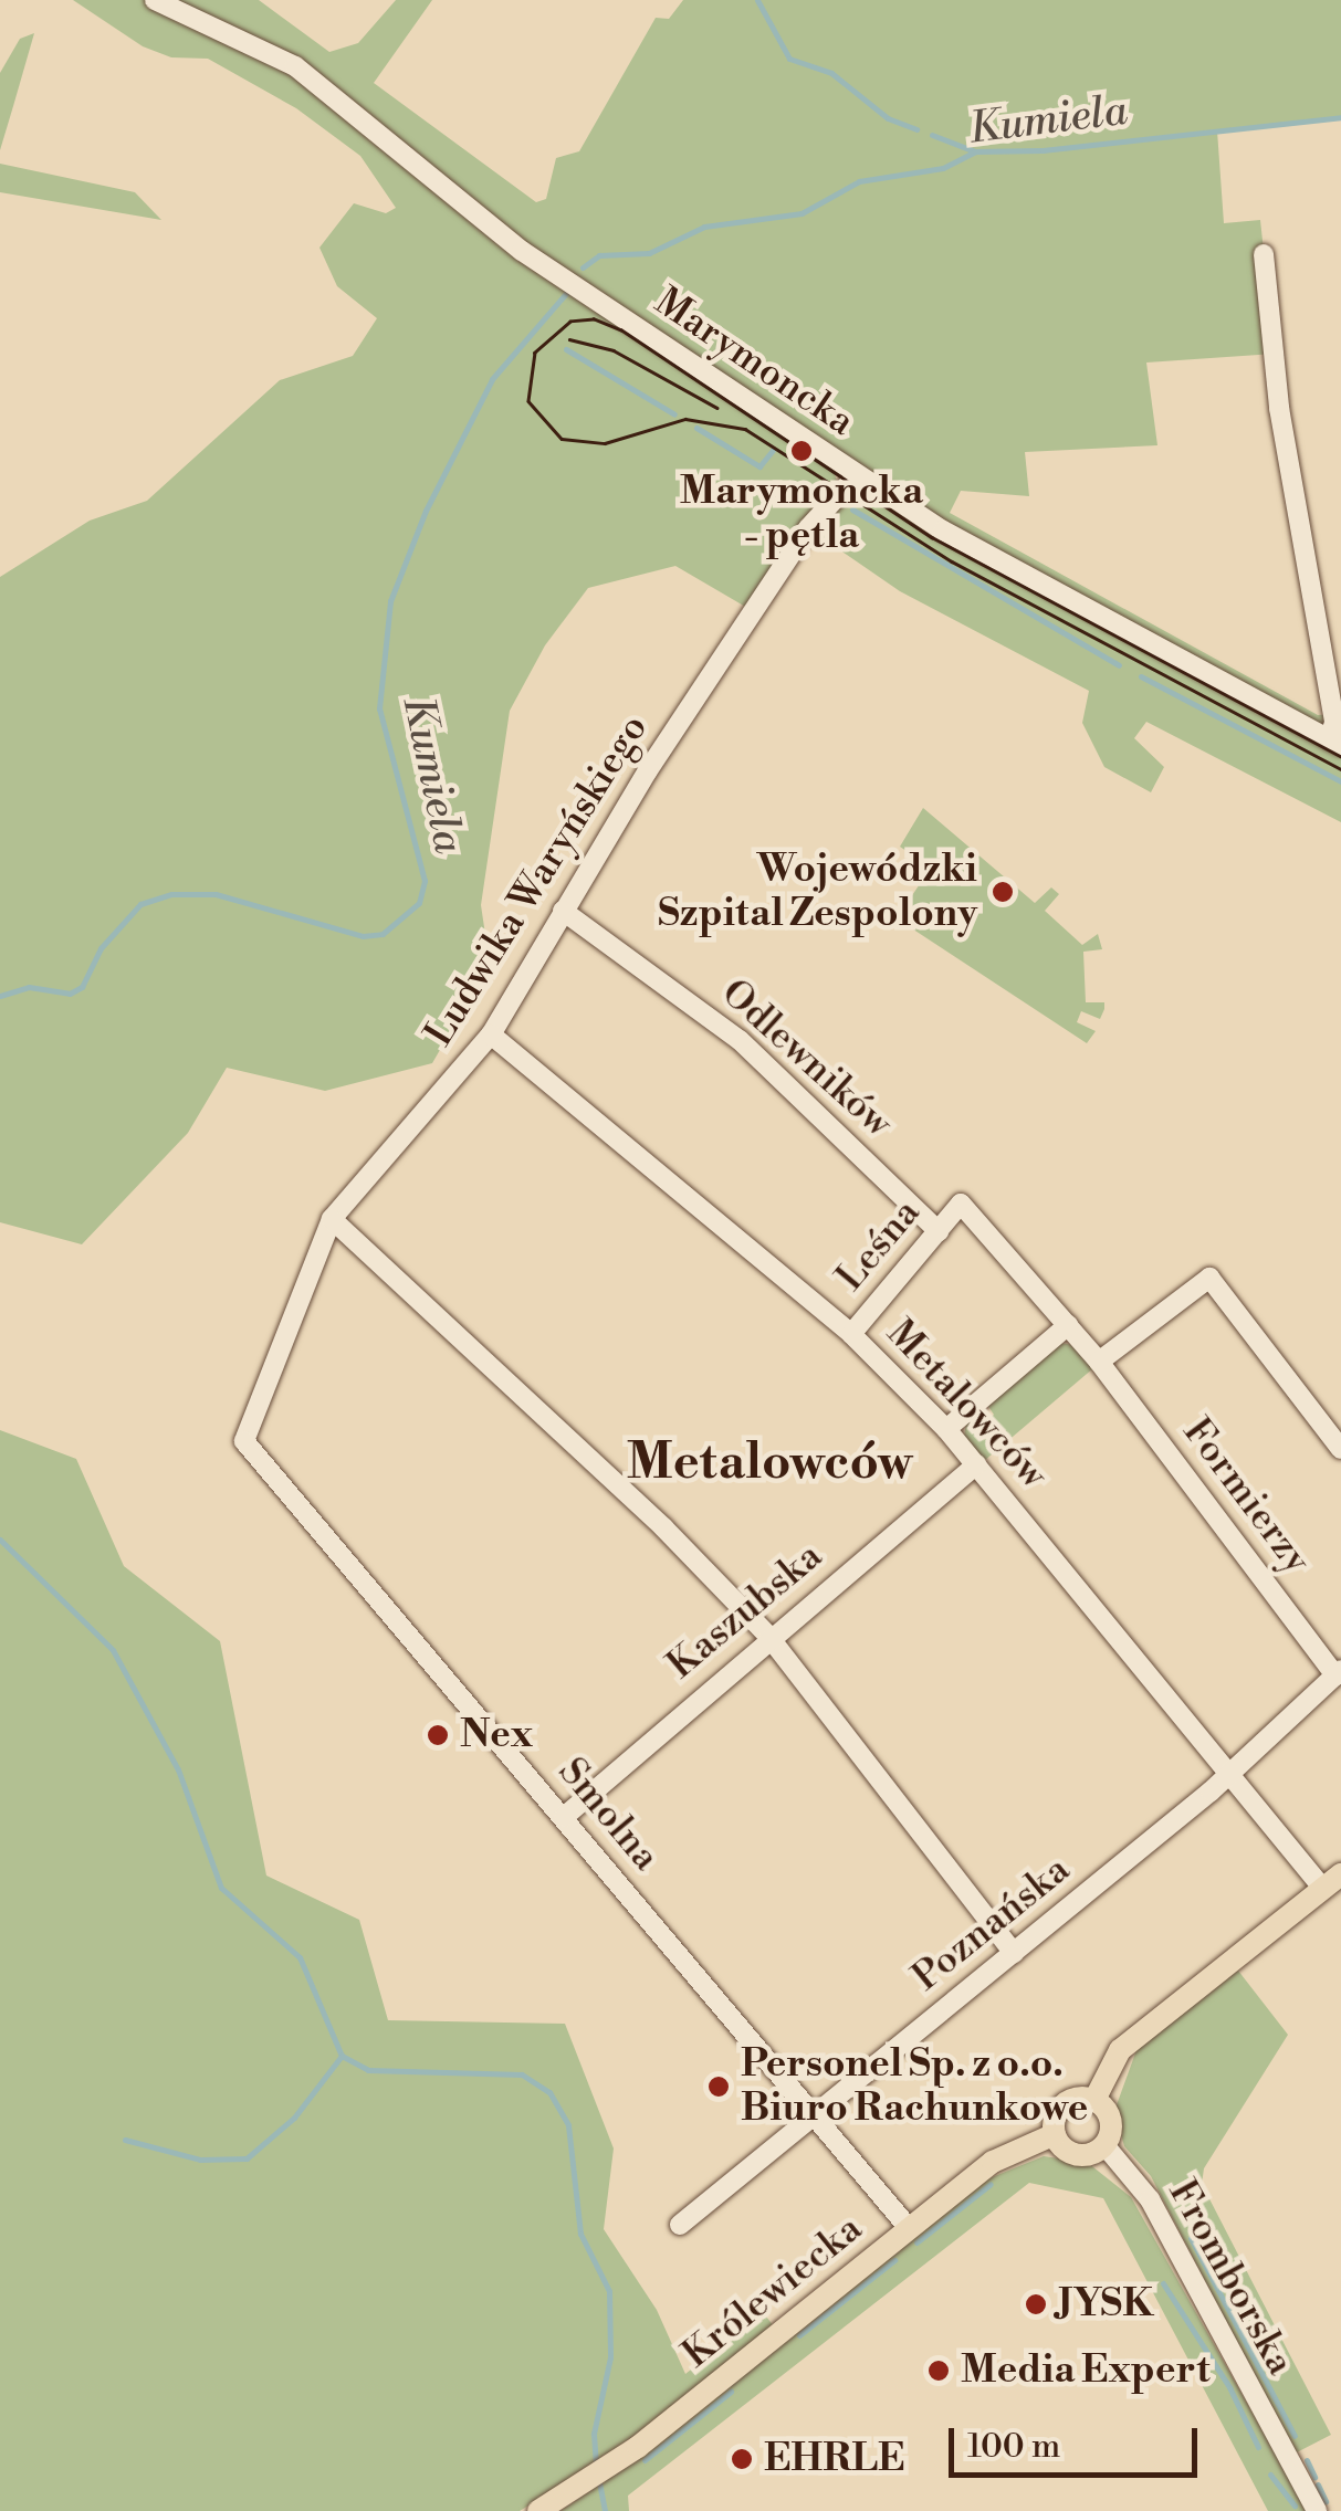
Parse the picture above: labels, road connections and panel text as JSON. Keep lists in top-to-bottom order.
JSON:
{
  "streets": {
    "main road": ["Królewiecka"],
    "street": [
      "Marymoncka",
      "Ludwika Waryńskiego",
      "Odlewników",
      "Leśna",
      "Metalowców",
      "Formierzy",
      "Kaszubska",
      "Smolna",
      "Poznańska",
      "Fromborska"
    ]
  },
  "crossings": [
    ["Marymoncka", "Ludwika Waryńskiego"],
    ["Ludwika Waryńskiego", "Odlewników"],
    ["Ludwika Waryńskiego", "Metalowców"],
    ["Ludwika Waryńskiego", "Smolna"],
    ["Odlewników", "Leśna"],
    ["Leśna", "Metalowców"],
    ["Metalowców", "Kaszubska"],
    ["Metalowców", "Poznańska"],
    ["Formierzy", "Poznańska"],
    ["Kaszubska", "Smolna"],
    ["Smolna", "Poznańska"],
    ["Smolna", "Królewiecka"],
    ["Fromborska", "Królewiecka"]
  ],
  "districts": ["Metalowców"],
  "water": ["Kumiela"],
  "places": [
    "Marymoncka - pętla",
    "Wojewódzki Szpital Zespolony",
    "Nex",
    "Personel Sp. z o.o. Biuro Rachunkowe",
    "JYSK",
    "Media Expert",
    "EHRLE"
  ],
  "scale_bar": "100 m"
}
